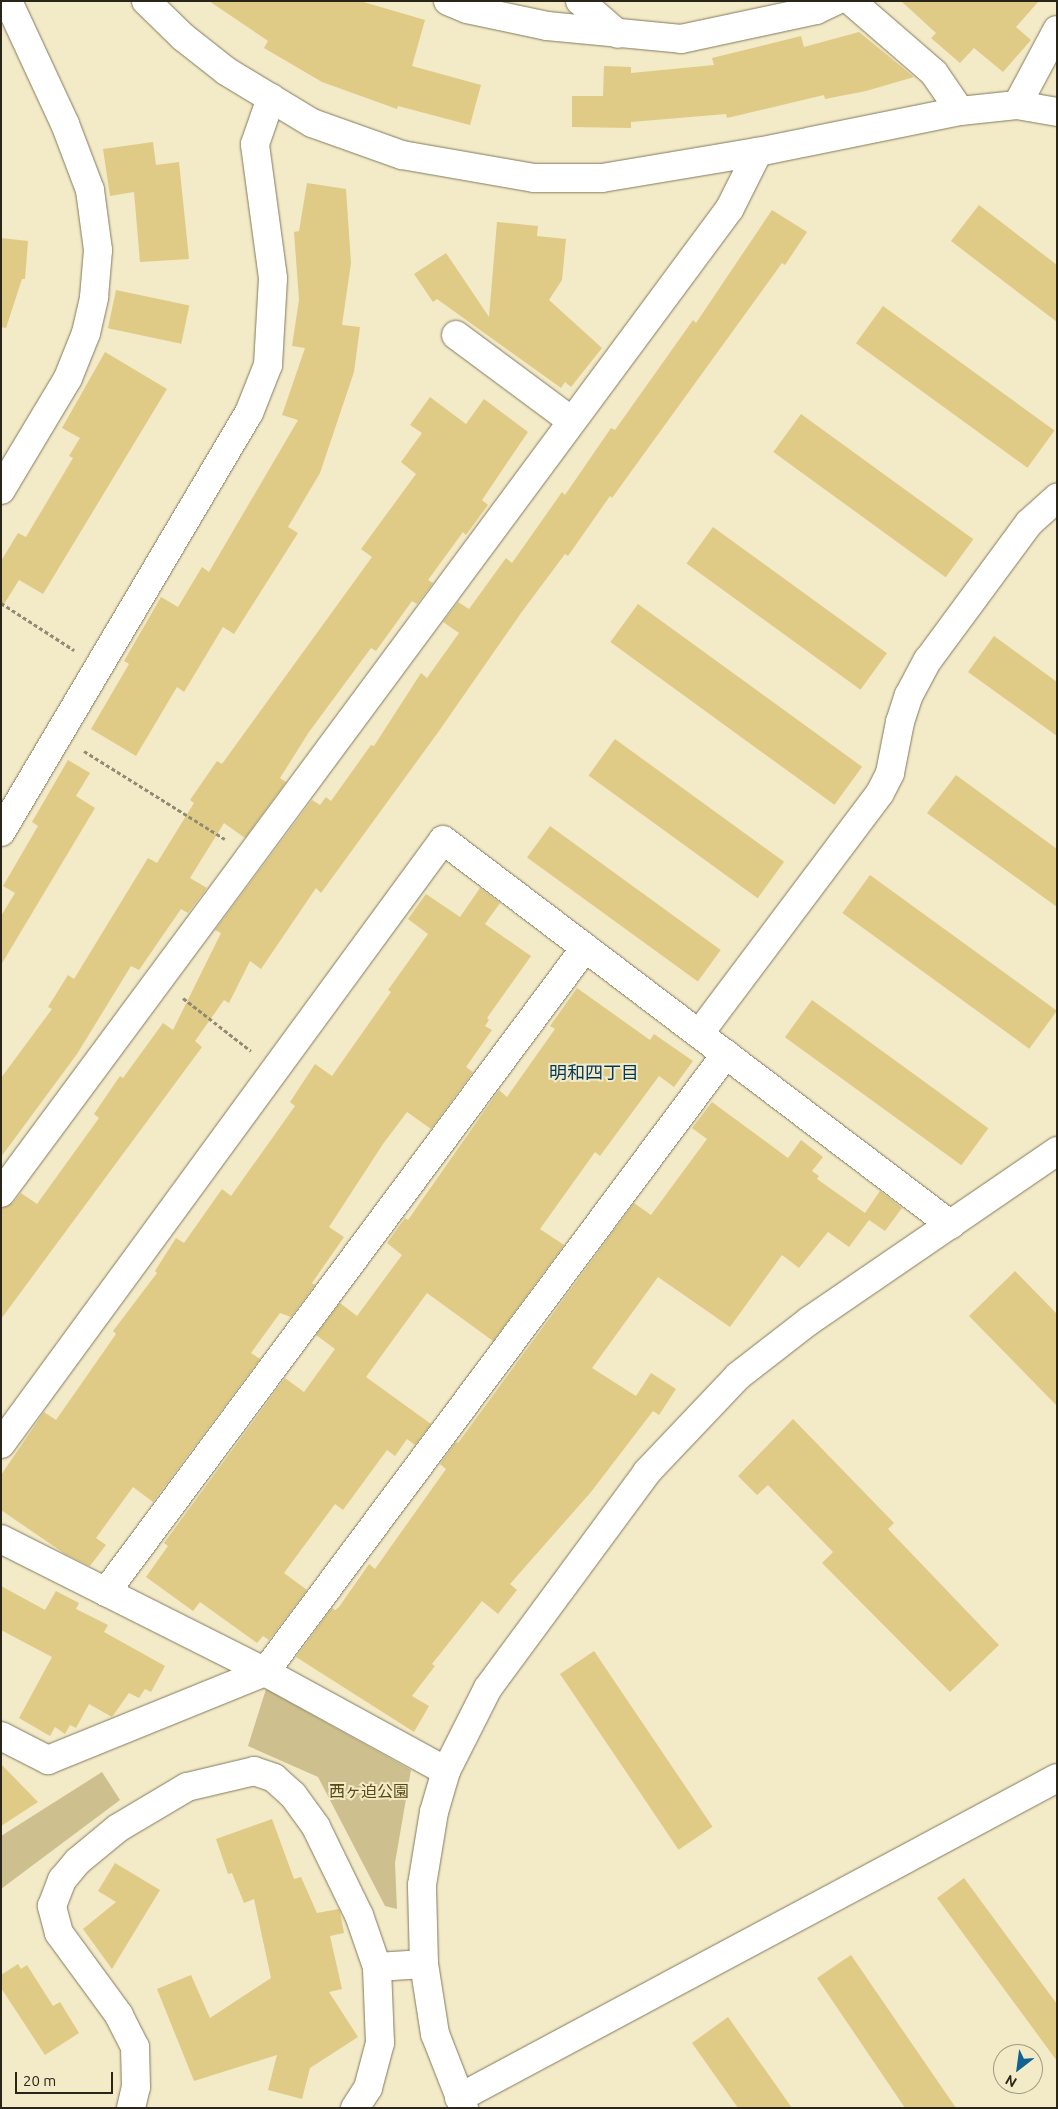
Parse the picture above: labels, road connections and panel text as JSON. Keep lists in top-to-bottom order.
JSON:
{
  "districts": ["明和四丁目"],
  "parks": ["西ヶ迫公園"],
  "scale_bar": "20 m",
  "north": "bottom left"
}
